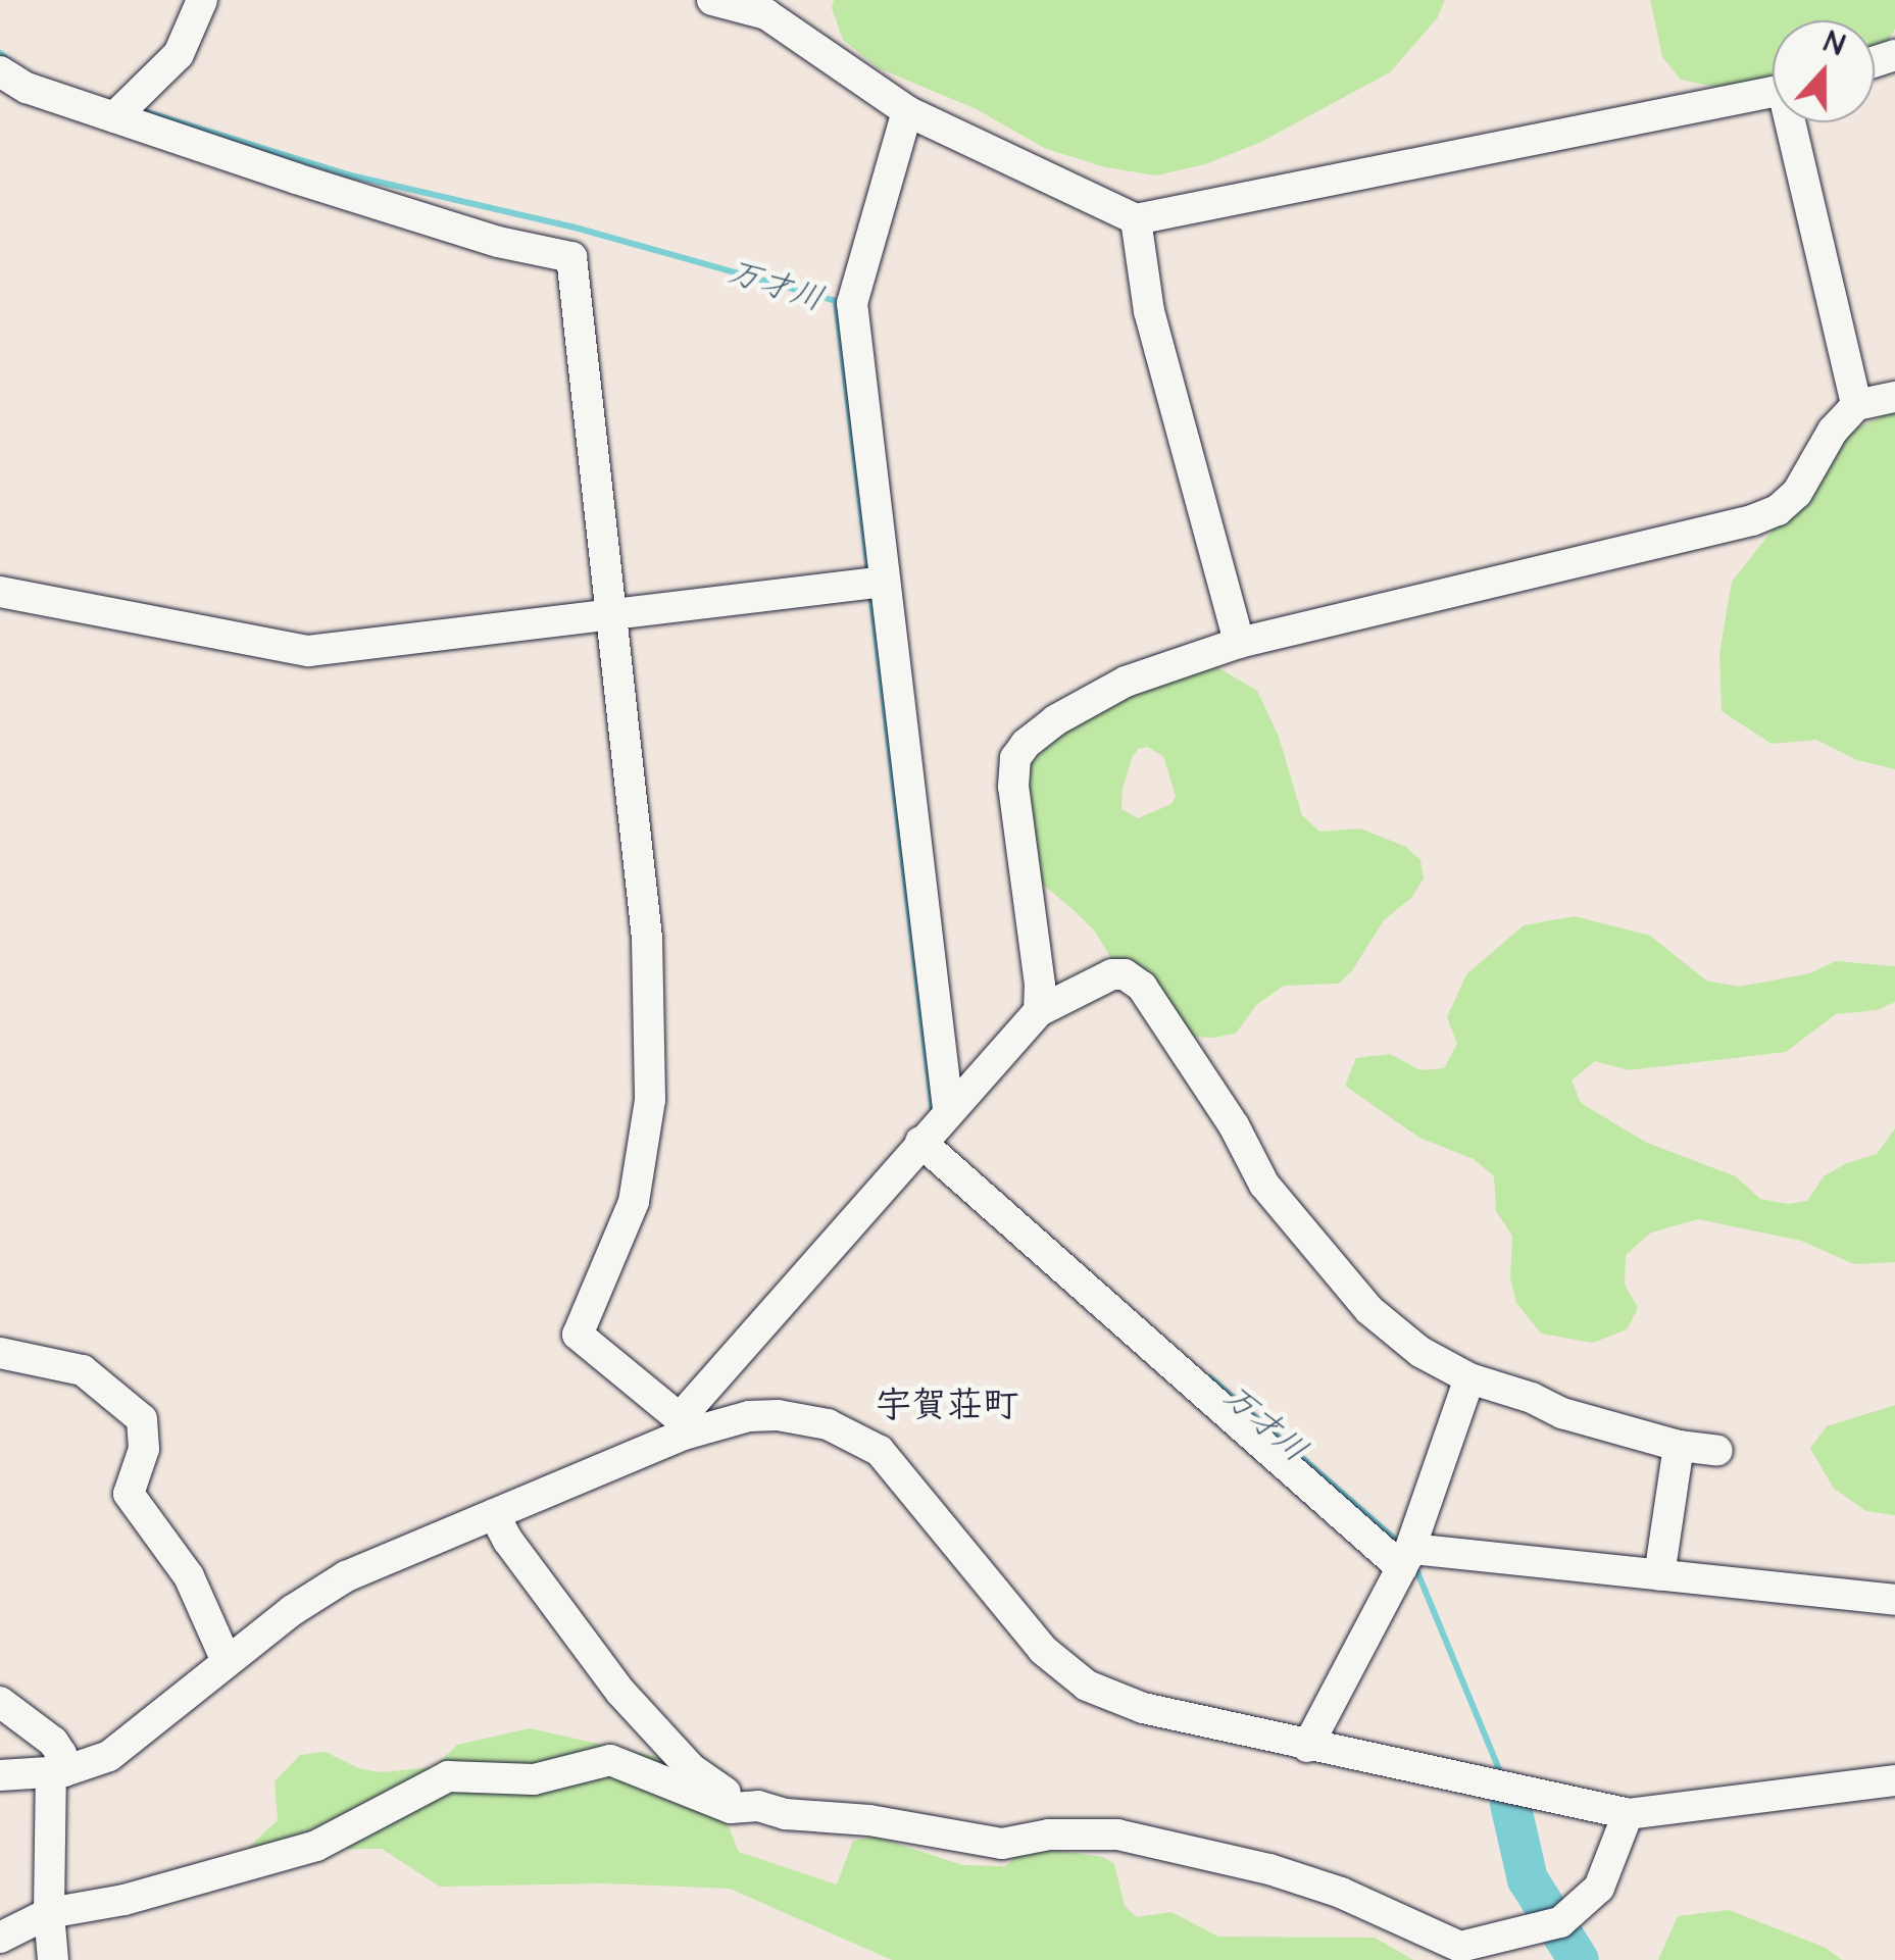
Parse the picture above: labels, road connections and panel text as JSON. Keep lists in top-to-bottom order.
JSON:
{
  "districts": ["宇賀荘町"],
  "water": ["万才川"],
  "north": "top"
}
